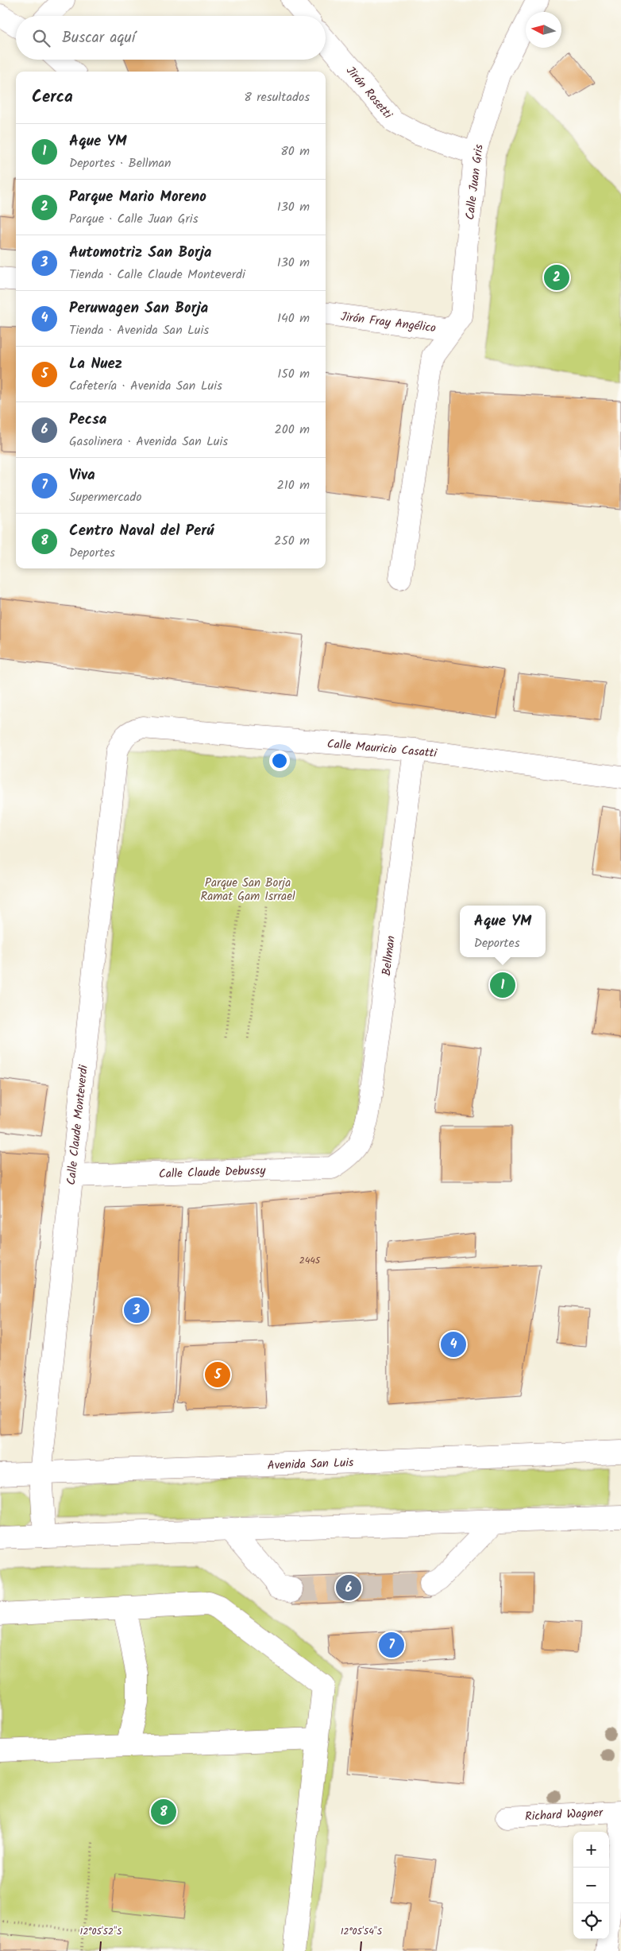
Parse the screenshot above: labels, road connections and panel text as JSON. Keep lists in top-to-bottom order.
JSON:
{
  "streets": {
    "street": [
      "Jirón Rosetti",
      "Calle Juan Gris",
      "Jirón Fray Angélico",
      "Calle Mauricio Casatti",
      "Bellman",
      "Calle Claude Monteverdi",
      "Calle Claude Debussy",
      "Avenida San Luis",
      "Richard Wagner"
    ]
  },
  "crossings": [
    ["Jirón Rosetti", "Calle Juan Gris"],
    ["Calle Juan Gris", "Jirón Fray Angélico"],
    ["Calle Mauricio Casatti", "Bellman"],
    ["Calle Mauricio Casatti", "Calle Claude Monteverdi"],
    ["Bellman", "Calle Claude Debussy"],
    ["Calle Claude Monteverdi", "Calle Claude Debussy"],
    ["Calle Claude Monteverdi", "Avenida San Luis"]
  ],
  "parks": ["Parque San Borja Ramat Gam Isrrael"],
  "house_numbers": ["2445"],
  "north": "left",
  "page": {
    "search": "Buscar aquí",
    "heading": ["Cerca", "8 resultados"],
    "list": [
      {
        "mark": "1",
        "name": "Aque YM",
        "note": "Deportes · Bellman",
        "value": "80 m"
      },
      {
        "mark": "2",
        "name": "Parque Mario Moreno",
        "note": "Parque · Calle Juan Gris",
        "value": "130 m"
      },
      {
        "mark": "3",
        "name": "Automotriz San Borja",
        "note": "Tienda · Calle Claude Monteverdi",
        "value": "130 m"
      },
      {
        "mark": "4",
        "name": "Peruwagen San Borja",
        "note": "Tienda · Avenida San Luis",
        "value": "140 m"
      },
      {
        "mark": "5",
        "name": "La Nuez",
        "note": "Cafetería · Avenida San Luis",
        "value": "150 m"
      },
      {
        "mark": "6",
        "name": "Pecsa",
        "note": "Gasolinera · Avenida San Luis",
        "value": "200 m"
      },
      {
        "mark": "7",
        "name": "Viva",
        "note": "Supermercado",
        "value": "210 m"
      },
      {
        "mark": "8",
        "name": "Centro Naval del Perú",
        "note": "Deportes",
        "value": "250 m"
      }
    ],
    "pins": [
      "2",
      "1",
      "3",
      "4",
      "5",
      "6",
      "7",
      "8"
    ],
    "popup": ["Aque YM", "Deportes"],
    "map_buttons": ["+", "−"]
  },
  "coordinates": ["12°05'52\"S", "12°05'54\"S"]
}
